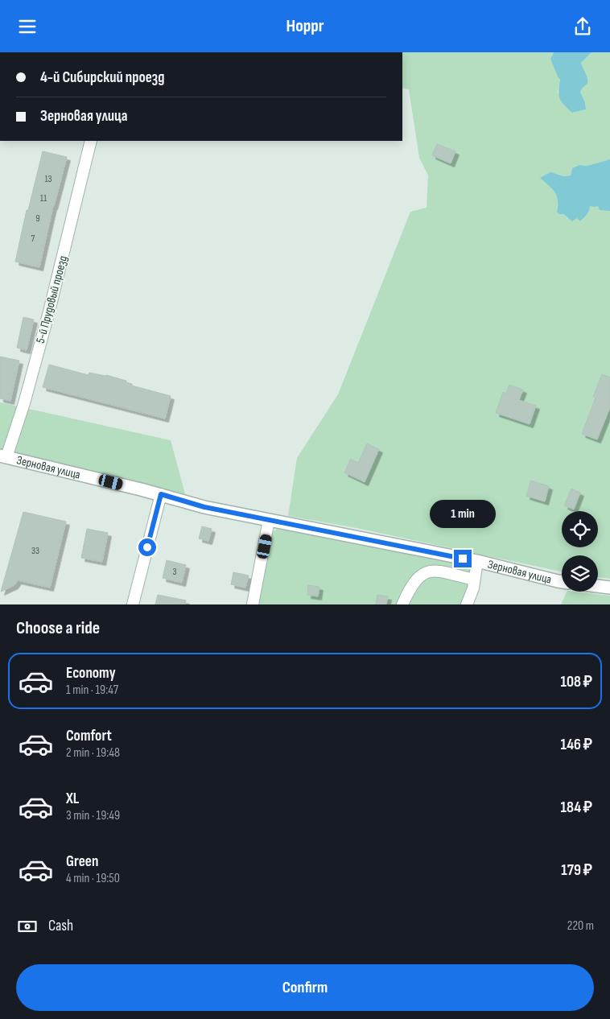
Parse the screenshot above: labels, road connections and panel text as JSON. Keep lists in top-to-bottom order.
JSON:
{
  "streets": {
    "street": ["5-й Прудовый проезд", "Зерновая улица"]
  },
  "crossings": [
    ["5-й Прудовый проезд", "Зерновая улица"]
  ],
  "house_numbers": [
    "13",
    "11",
    "9",
    "7",
    "33",
    "3"
  ],
  "page": {
    "header": "Hoppr",
    "banner": ["4-й Сибирский проезд", "Зерновая улица"],
    "bubble": "1 min",
    "heading": "Choose a ride",
    "list": [
      {
        "name": "Economy",
        "note": "1 min · 19:47",
        "value": "108 ₽"
      },
      {
        "name": "Comfort",
        "note": "2 min · 19:48",
        "value": "146 ₽"
      },
      {
        "name": "XL",
        "note": "3 min · 19:49",
        "value": "184 ₽"
      },
      {
        "name": "Green",
        "note": "4 min · 19:50",
        "value": "179 ₽"
      }
    ],
    "pay": ["Cash", "220 m"],
    "buttons": "Confirm"
  }
}
